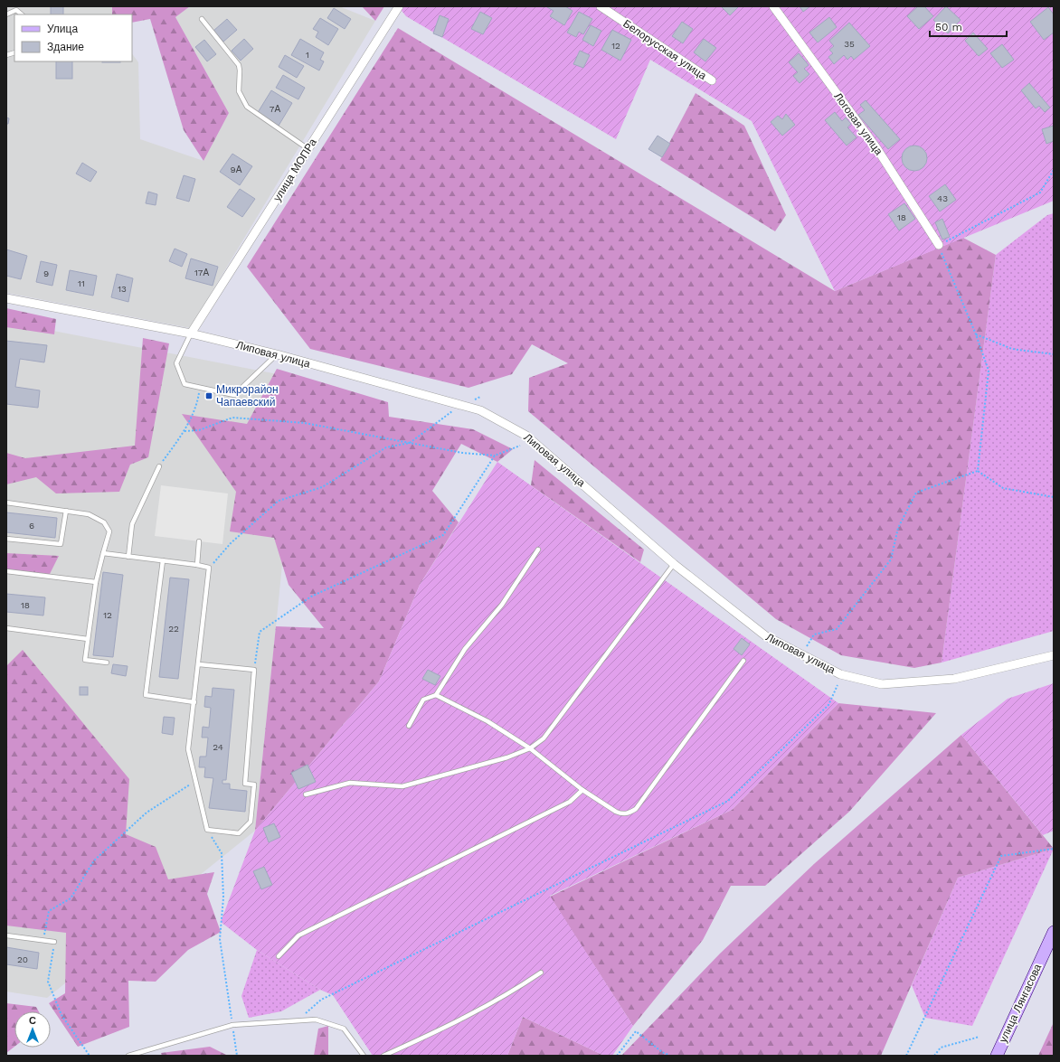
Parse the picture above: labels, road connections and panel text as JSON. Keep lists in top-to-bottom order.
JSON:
{
  "streets": {
    "main road": ["улица Лянгасова"],
    "street": [
      "Белорусская улица",
      "Логовая улица",
      "улица МОПРа",
      "Липовая улица"
    ]
  },
  "crossings": [
    ["улица МОПРа", "Липовая улица"]
  ],
  "places": {
    "transit": ["Микрорайон Чапаевский"]
  },
  "house_numbers": [
    "35",
    "12",
    "1",
    "7А",
    "9А",
    "43",
    "18",
    "17А",
    "9",
    "11",
    "13",
    "6",
    "18",
    "12",
    "22",
    "24",
    "20"
  ],
  "legend": ["Улица", "Здание"],
  "scale_bar": "50 m",
  "north": "top"
}
